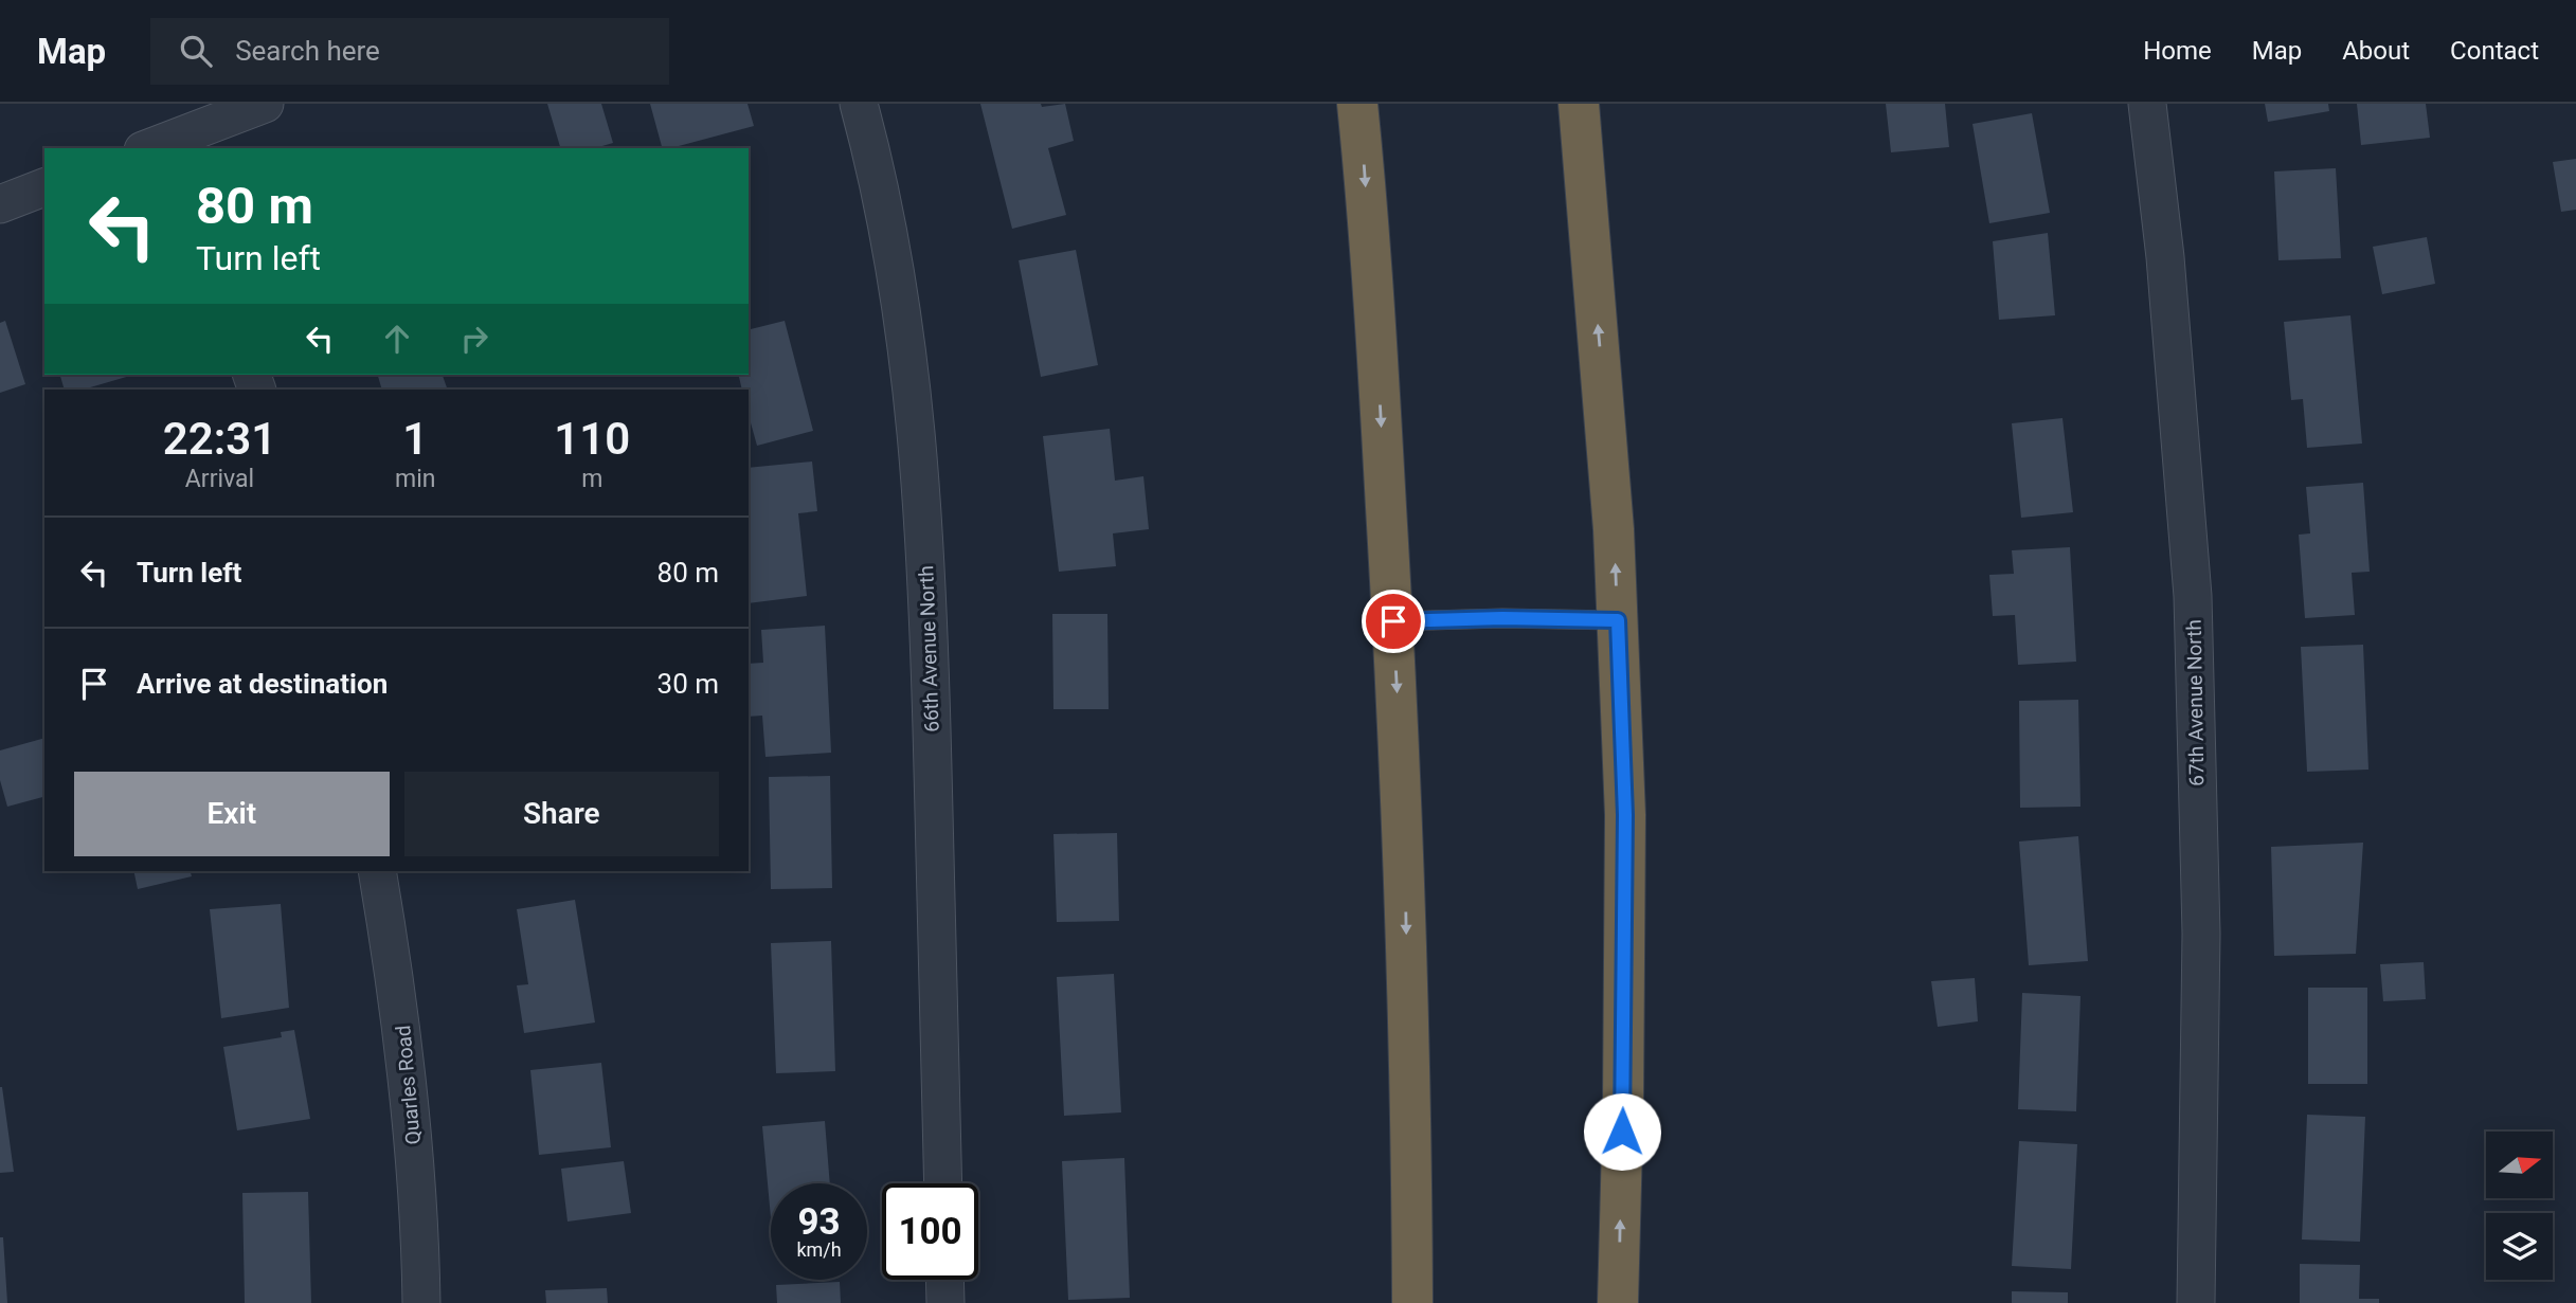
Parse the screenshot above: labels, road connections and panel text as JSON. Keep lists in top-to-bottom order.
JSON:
{
  "streets": {
    "street": ["66th Avenue North", "67th Avenue North", "Quarles Road"]
  },
  "north": "right",
  "page": {
    "header": "Map",
    "search": "Search here",
    "nav": [
      "Home",
      "Map",
      "About",
      "Contact"
    ],
    "turn": ["80 m", "Turn left"],
    "eta": [
      "22:31",
      "Arrival",
      "1",
      "min",
      "110",
      "m"
    ],
    "list": [
      {
        "name": "Turn left",
        "value": "80 m"
      },
      {
        "name": "Arrive at destination",
        "value": "30 m"
      }
    ],
    "buttons": ["Exit", "Share"],
    "speed": "93 km/h",
    "limit": "100"
  }
}
